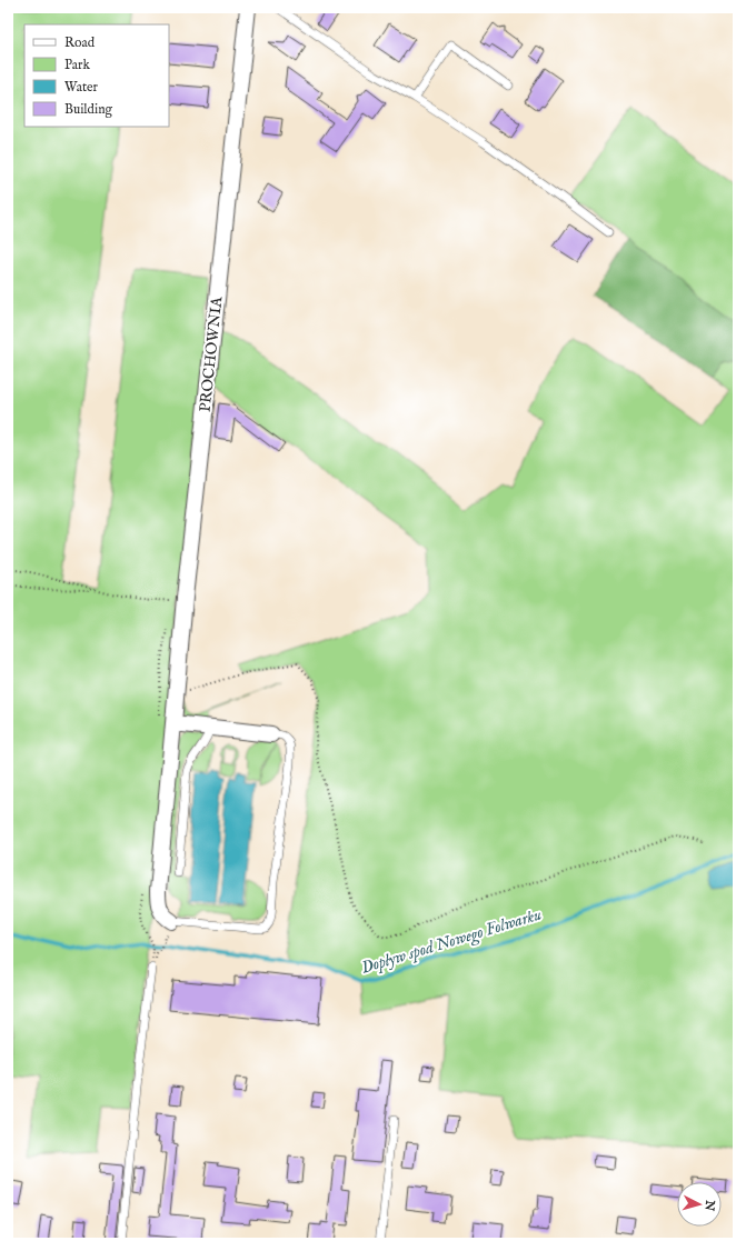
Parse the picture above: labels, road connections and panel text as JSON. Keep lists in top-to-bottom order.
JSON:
{
  "streets": {
    "street": ["PROCHOWNIA"]
  },
  "water": ["Dopływ spod Nowego Folwarku"],
  "legend": [
    "Road",
    "Park",
    "Water",
    "Building"
  ],
  "north": "right"
}
